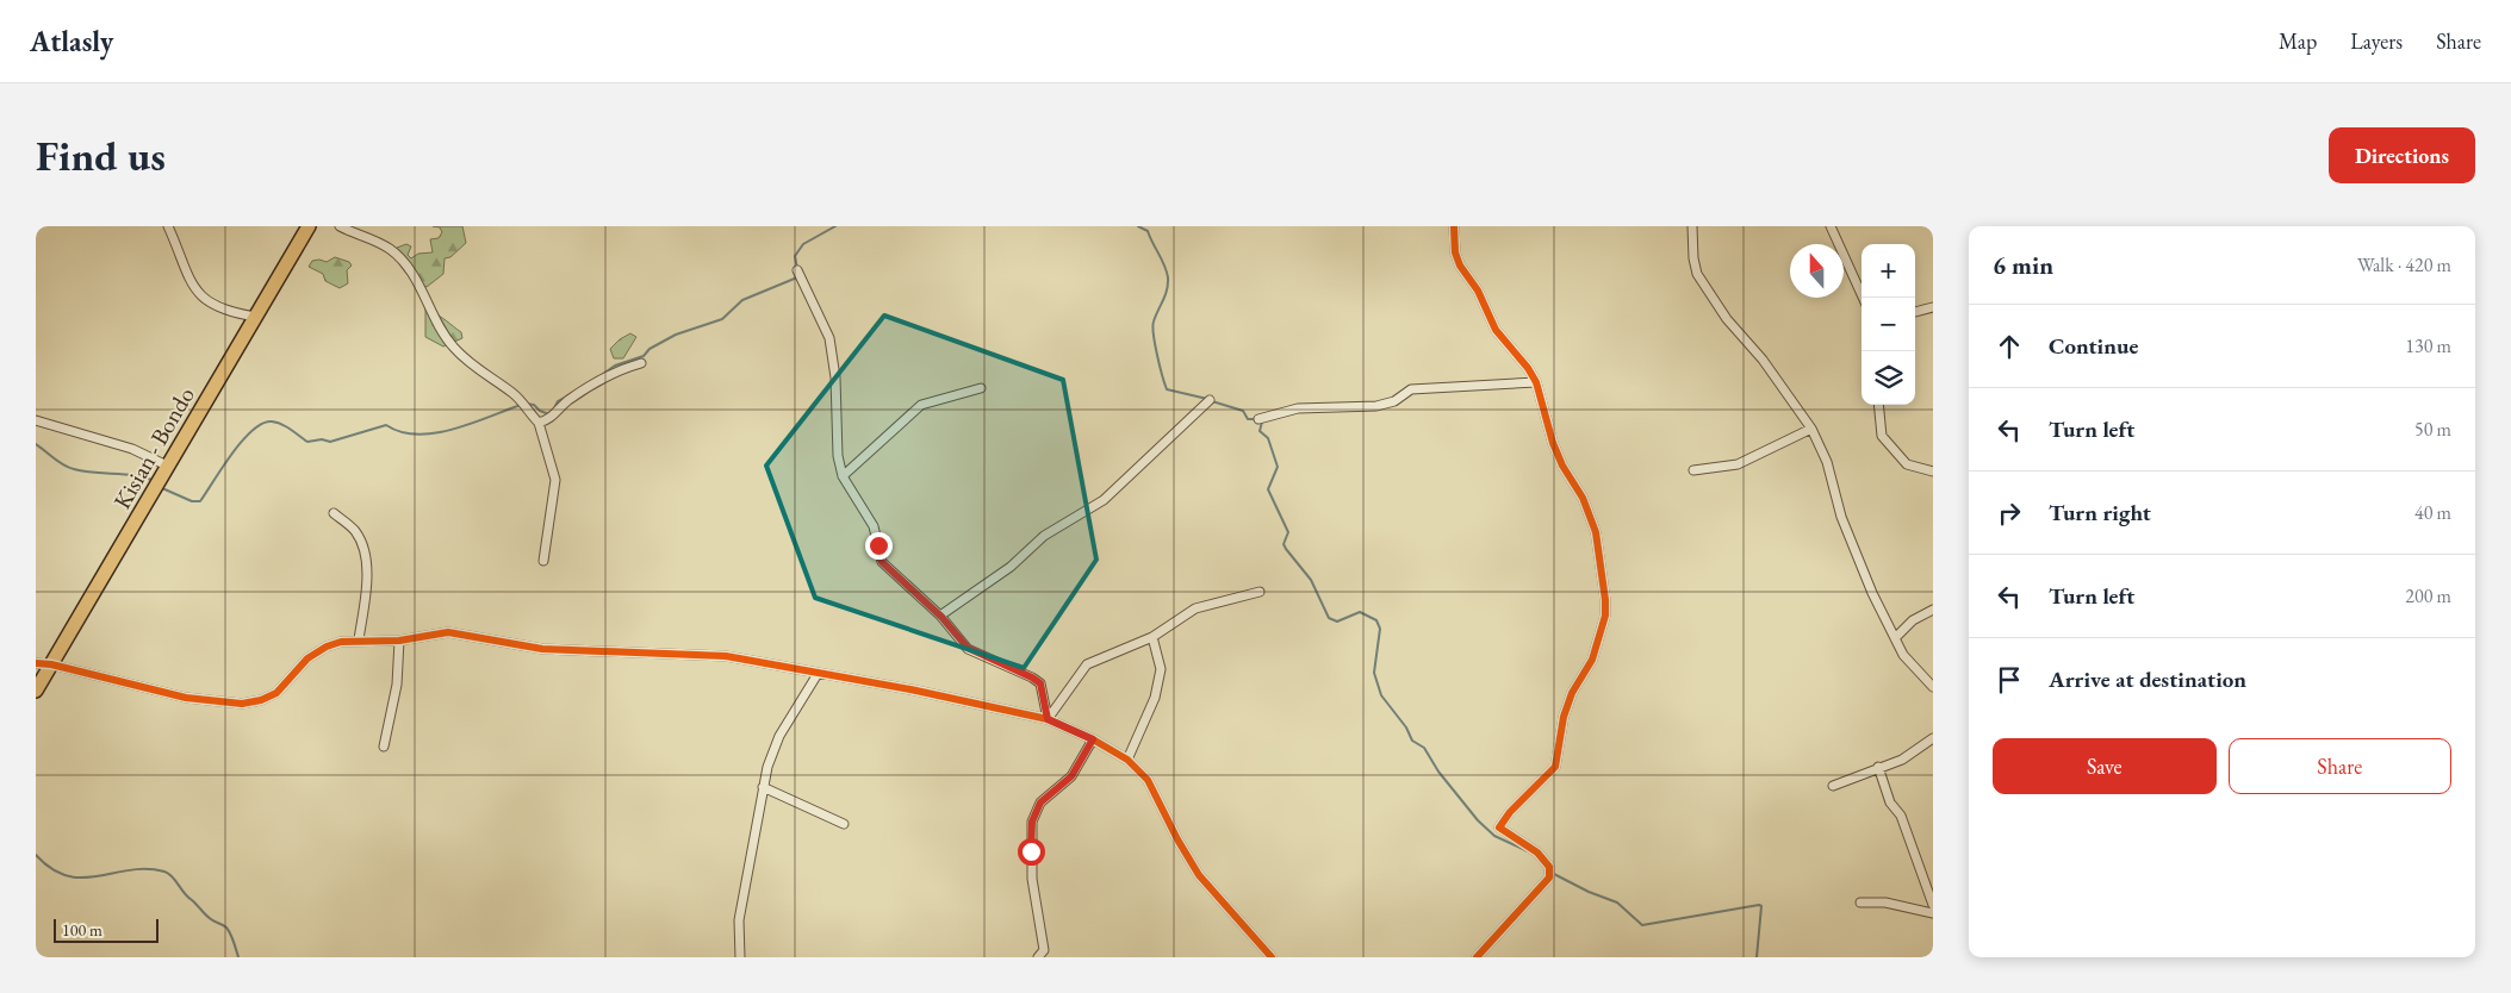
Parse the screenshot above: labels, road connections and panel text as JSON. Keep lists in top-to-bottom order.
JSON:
{
  "streets": {
    "highway": ["Kisian - Bondo"]
  },
  "scale_bar": "100 m",
  "north": "top",
  "page": {
    "header": "Atlasly",
    "nav": ["Map", "Layers", "Share"],
    "buttons": [
      "Directions",
      ["Save", "Share"]
    ],
    "title": "Find us",
    "heading": ["6 min", "Walk · 420 m"],
    "map_buttons": ["+", "−"],
    "list": [
      ["Continue", "130 m"],
      ["Turn left", "50 m"],
      ["Turn right", "40 m"],
      ["Turn left", "200 m"],
      "Arrive at destination"
    ],
    "scale": "100 m"
  }
}
